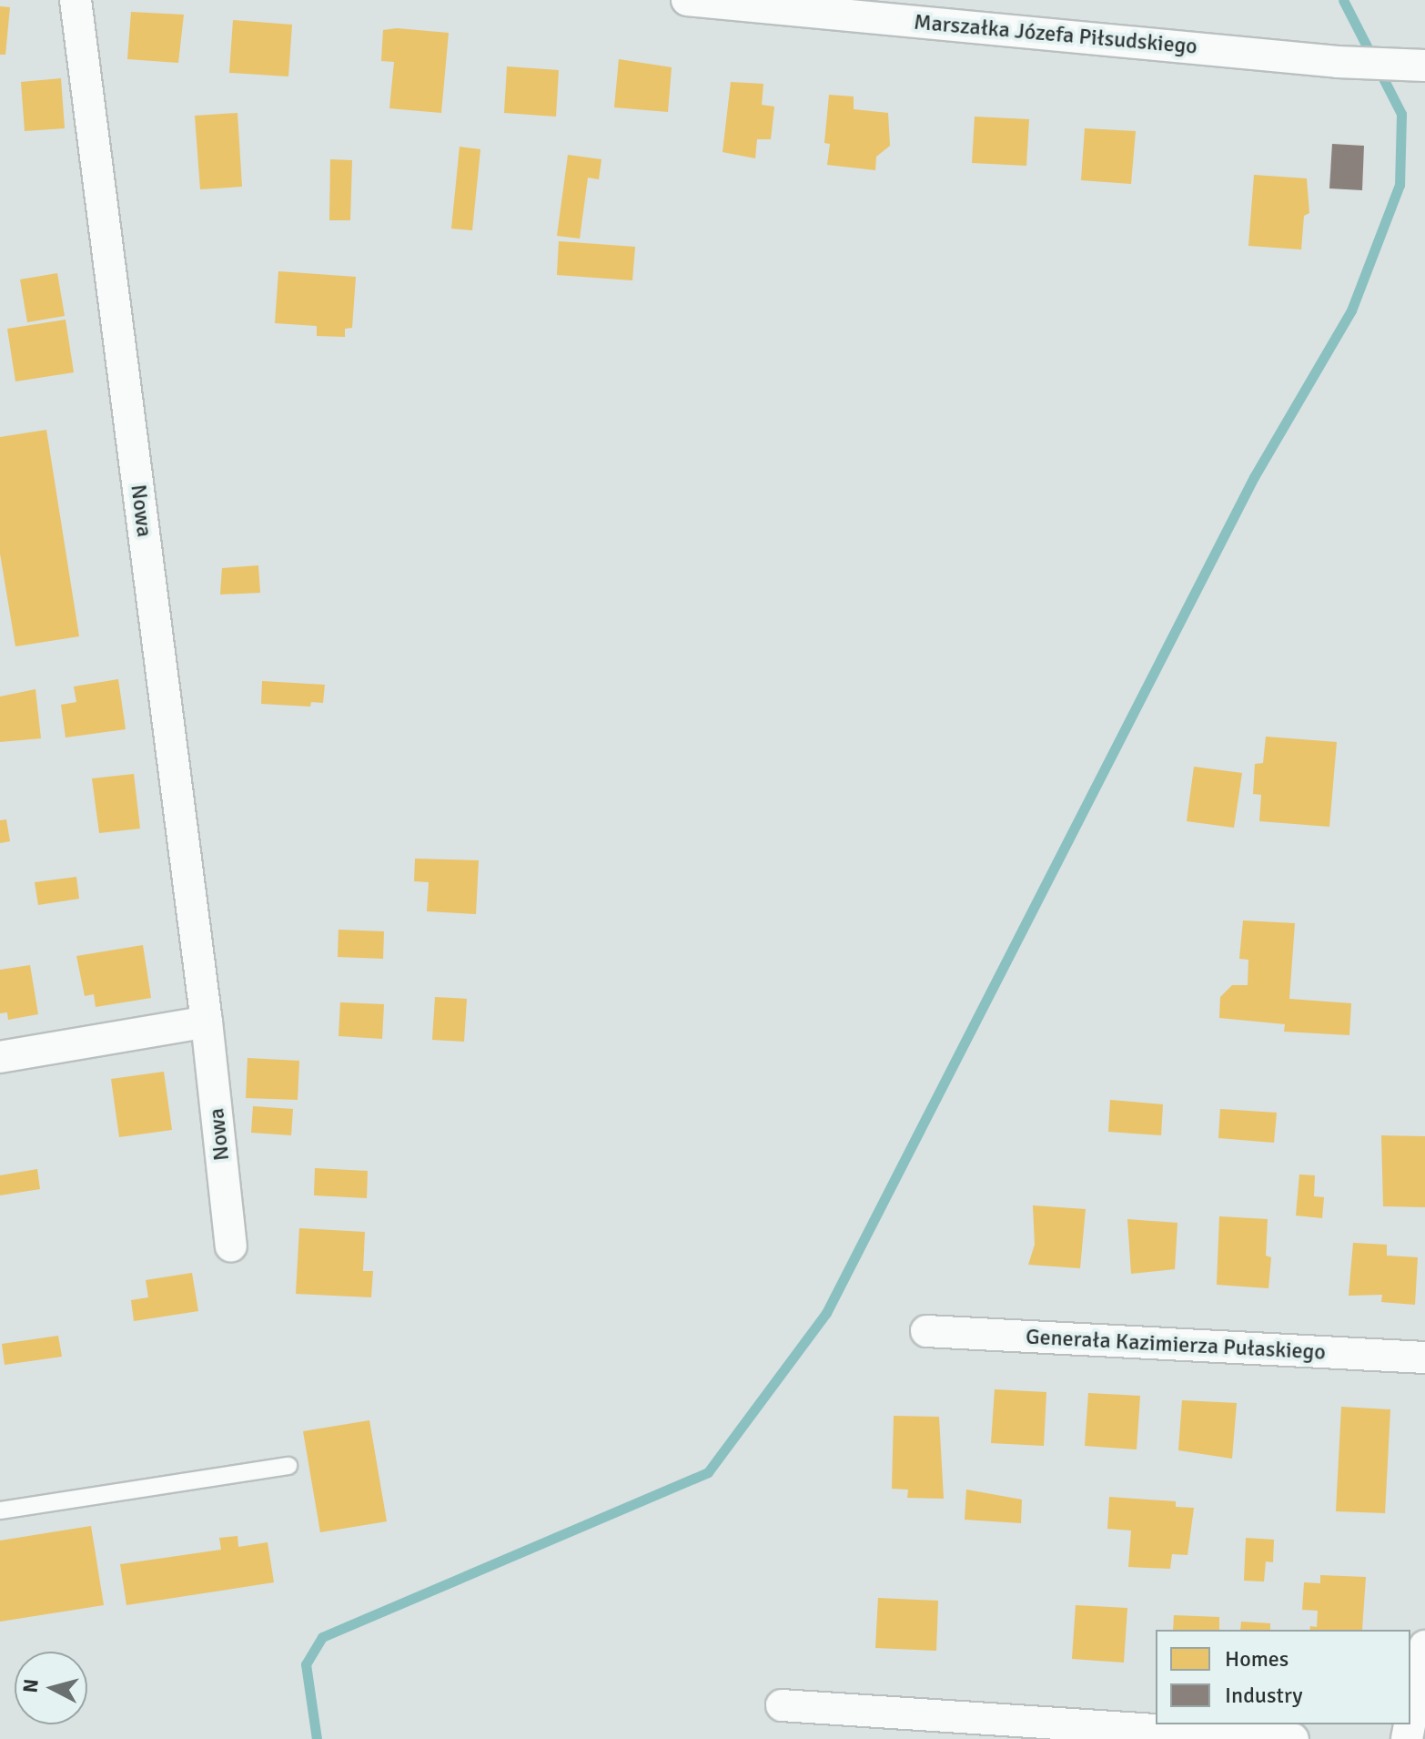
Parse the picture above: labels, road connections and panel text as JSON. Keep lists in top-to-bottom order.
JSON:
{
  "streets": {
    "street": ["Marszałka Józefa Piłsudskiego", "Nowa", "Generała Kazimierza Pułaskiego"]
  },
  "legend": ["Homes", "Industry"],
  "north": "left"
}
